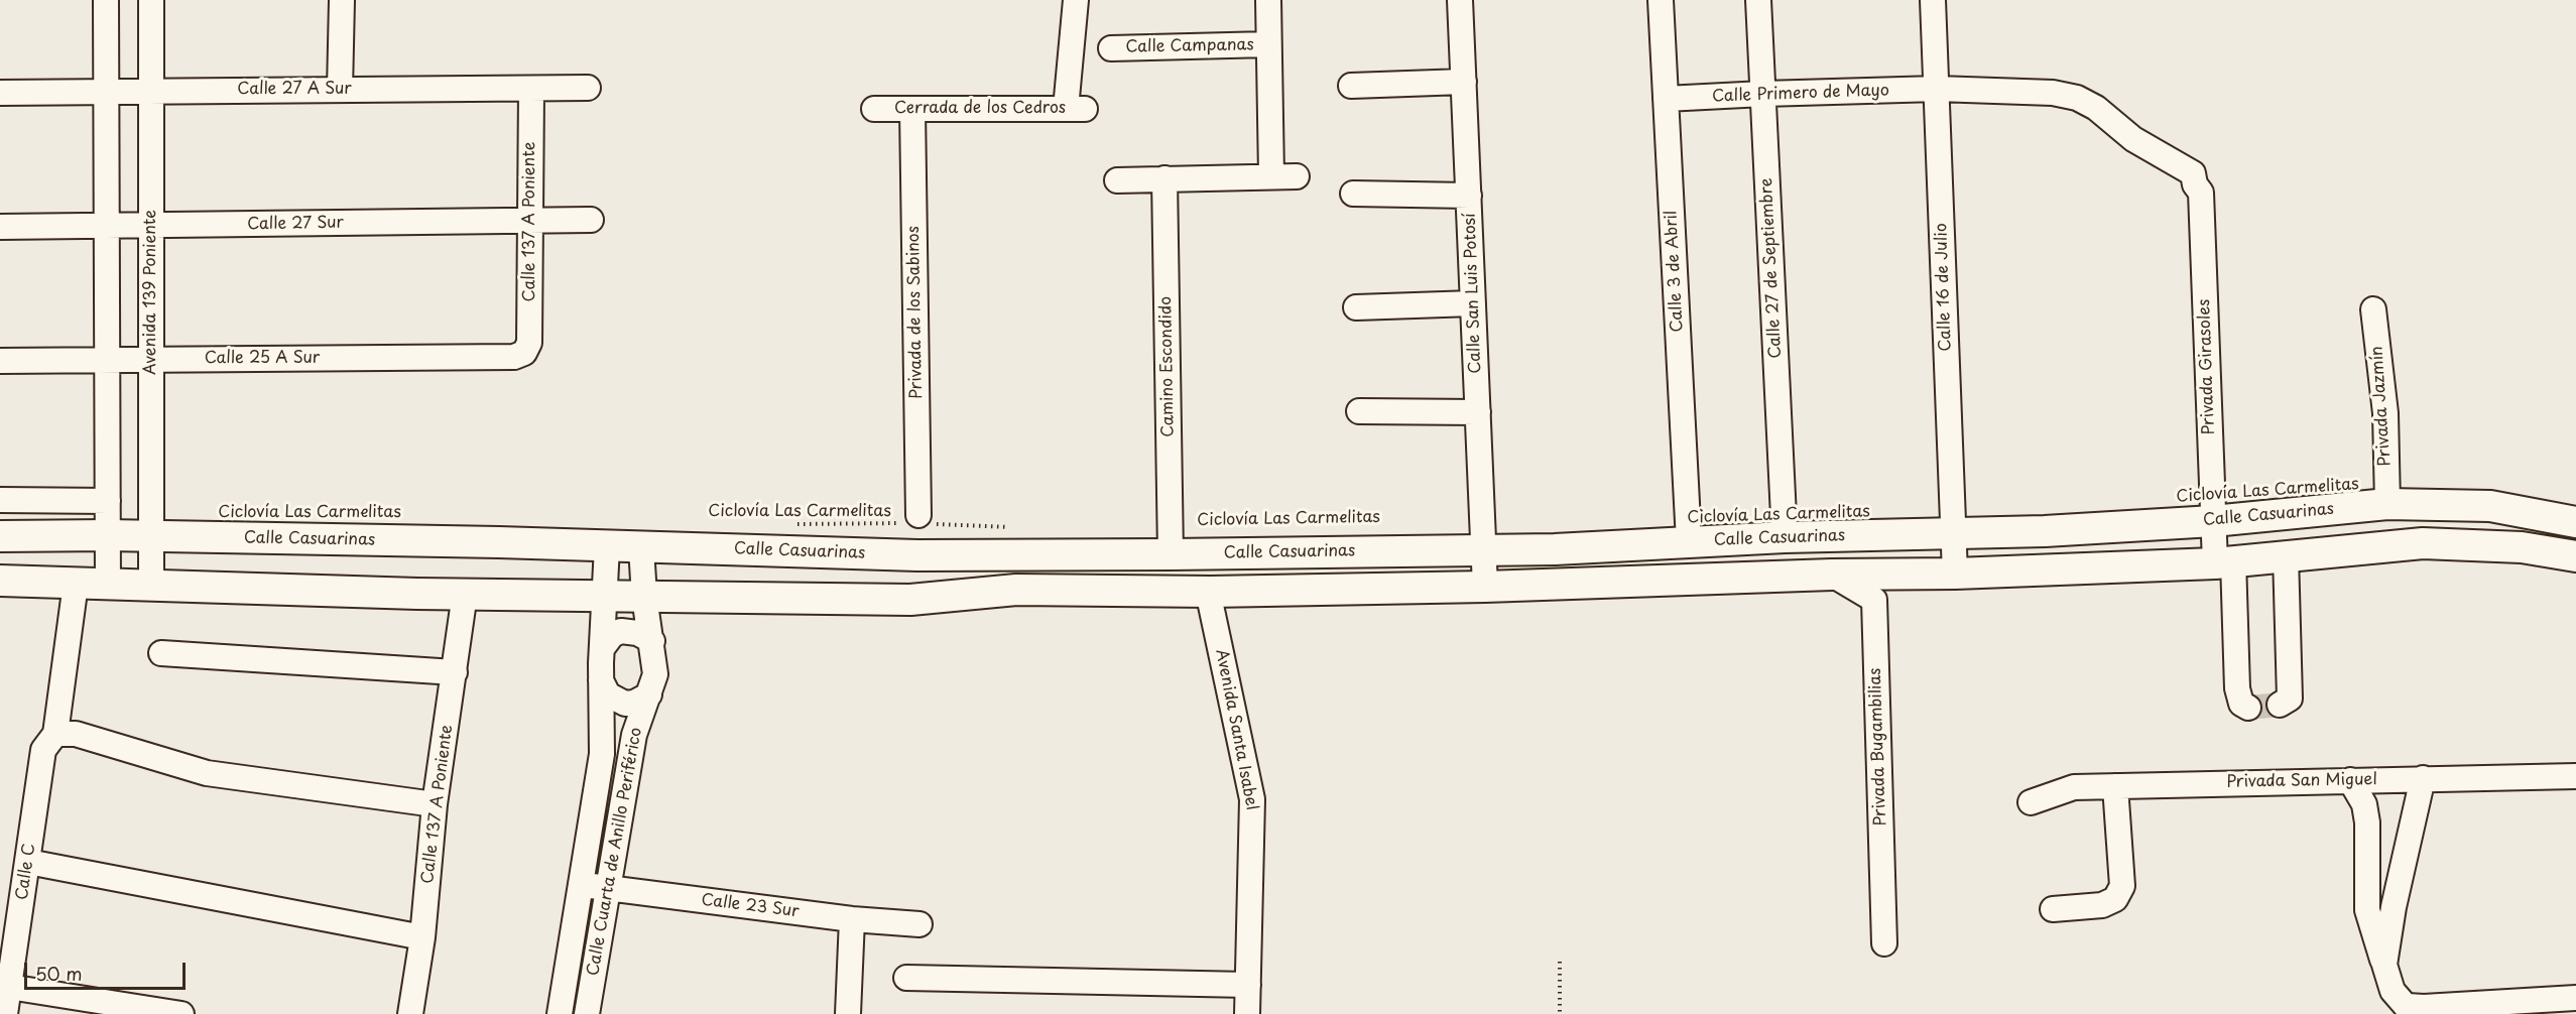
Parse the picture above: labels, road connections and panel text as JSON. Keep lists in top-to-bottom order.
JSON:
{
  "streets": {
    "main road": ["Calle Casuarinas"],
    "street": [
      "Calle Campanas",
      "Calle 27 A Sur",
      "Calle Primero de Mayo",
      "Cerrada de los Cedros",
      "Calle 137 A Poniente",
      "Calle 27 Sur",
      "Calle 27 de Septiembre",
      "Calle 3 de Abril",
      "Calle 16 de Julio",
      "Avenida 139 Poniente",
      "Calle San Luis Potosí",
      "Privada de los Sabinos",
      "Calle 25 A Sur",
      "Camino Escondido",
      "Privada Girasoles",
      "Privada Jazmín",
      "Avenida Santa Isabel",
      "Privada Bugambilias",
      "Privada San Miguel",
      "Calle Cuarta de Anillo Periférico",
      "Calle C",
      "Calle 23 Sur"
    ],
    "path": ["Ciclovía Las Carmelitas"]
  },
  "crossings": [
    ["Calle 27 A Sur", "Calle 137 A Poniente"],
    ["Calle 27 A Sur", "Avenida 139 Poniente"],
    ["Calle Primero de Mayo", "Calle 27 de Septiembre"],
    ["Calle Primero de Mayo", "Calle 3 de Abril"],
    ["Calle Primero de Mayo", "Calle 16 de Julio"],
    ["Calle Primero de Mayo", "Privada Girasoles"],
    ["Cerrada de los Cedros", "Privada de los Sabinos"],
    ["Calle 137 A Poniente", "Calle 27 Sur"],
    ["Calle 137 A Poniente", "Calle 25 A Sur"],
    ["Calle 27 Sur", "Avenida 139 Poniente"],
    ["Calle 27 de Septiembre", "Calle Casuarinas"],
    ["Calle 3 de Abril", "Calle Casuarinas"],
    ["Calle 16 de Julio", "Privada Girasoles"],
    ["Calle 16 de Julio", "Calle Casuarinas"],
    ["Avenida 139 Poniente", "Calle 25 A Sur"],
    ["Avenida 139 Poniente", "Calle Casuarinas"],
    ["Calle San Luis Potosí", "Calle Casuarinas"],
    ["Privada de los Sabinos", "Ciclovía Las Carmelitas"],
    ["Camino Escondido", "Calle Casuarinas"],
    ["Privada Girasoles", "Calle Casuarinas"],
    ["Privada Jazmín", "Calle Casuarinas"],
    ["Calle Casuarinas", "Calle Cuarta de Anillo Periférico"],
    ["Calle Cuarta de Anillo Periférico", "Calle 23 Sur"]
  ],
  "scale_bar": "50 m"
}
